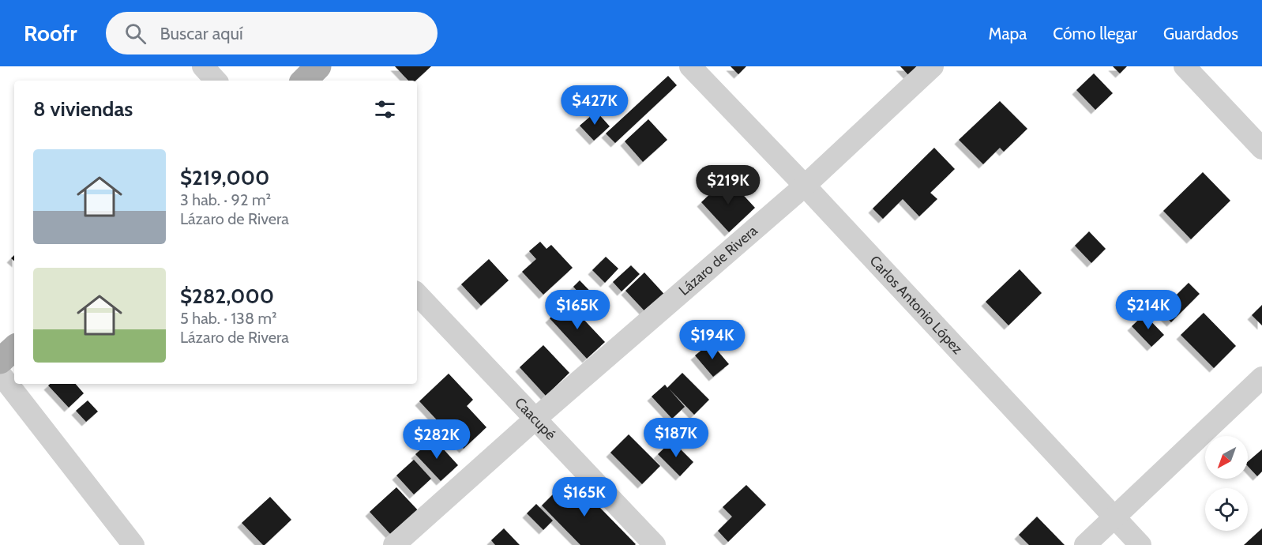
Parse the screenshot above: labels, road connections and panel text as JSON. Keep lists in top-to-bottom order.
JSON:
{
  "streets": {
    "street": ["Lázaro de Rivera", "Carlos Antonio López", "Caacupé"]
  },
  "crossings": [
    ["Lázaro de Rivera", "Carlos Antonio López"],
    ["Lázaro de Rivera", "Caacupé"]
  ],
  "north": "bottom left",
  "page": {
    "header": "Roofr",
    "search": "Buscar aquí",
    "nav": ["Mapa", "Cómo llegar", "Guardados"],
    "heading": "8 viviendas",
    "price": [
      "$427K",
      "$219K",
      "$165K",
      "$214K",
      "$194K",
      "$187K",
      "$282K",
      "$165K"
    ],
    "list": [
      {
        "name": "$219,000",
        "note": "3 hab. · 92 m² · Lázaro de Rivera"
      },
      {
        "name": "$282,000",
        "note": "5 hab. · 138 m² · Lázaro de Rivera"
      }
    ]
  }
}
